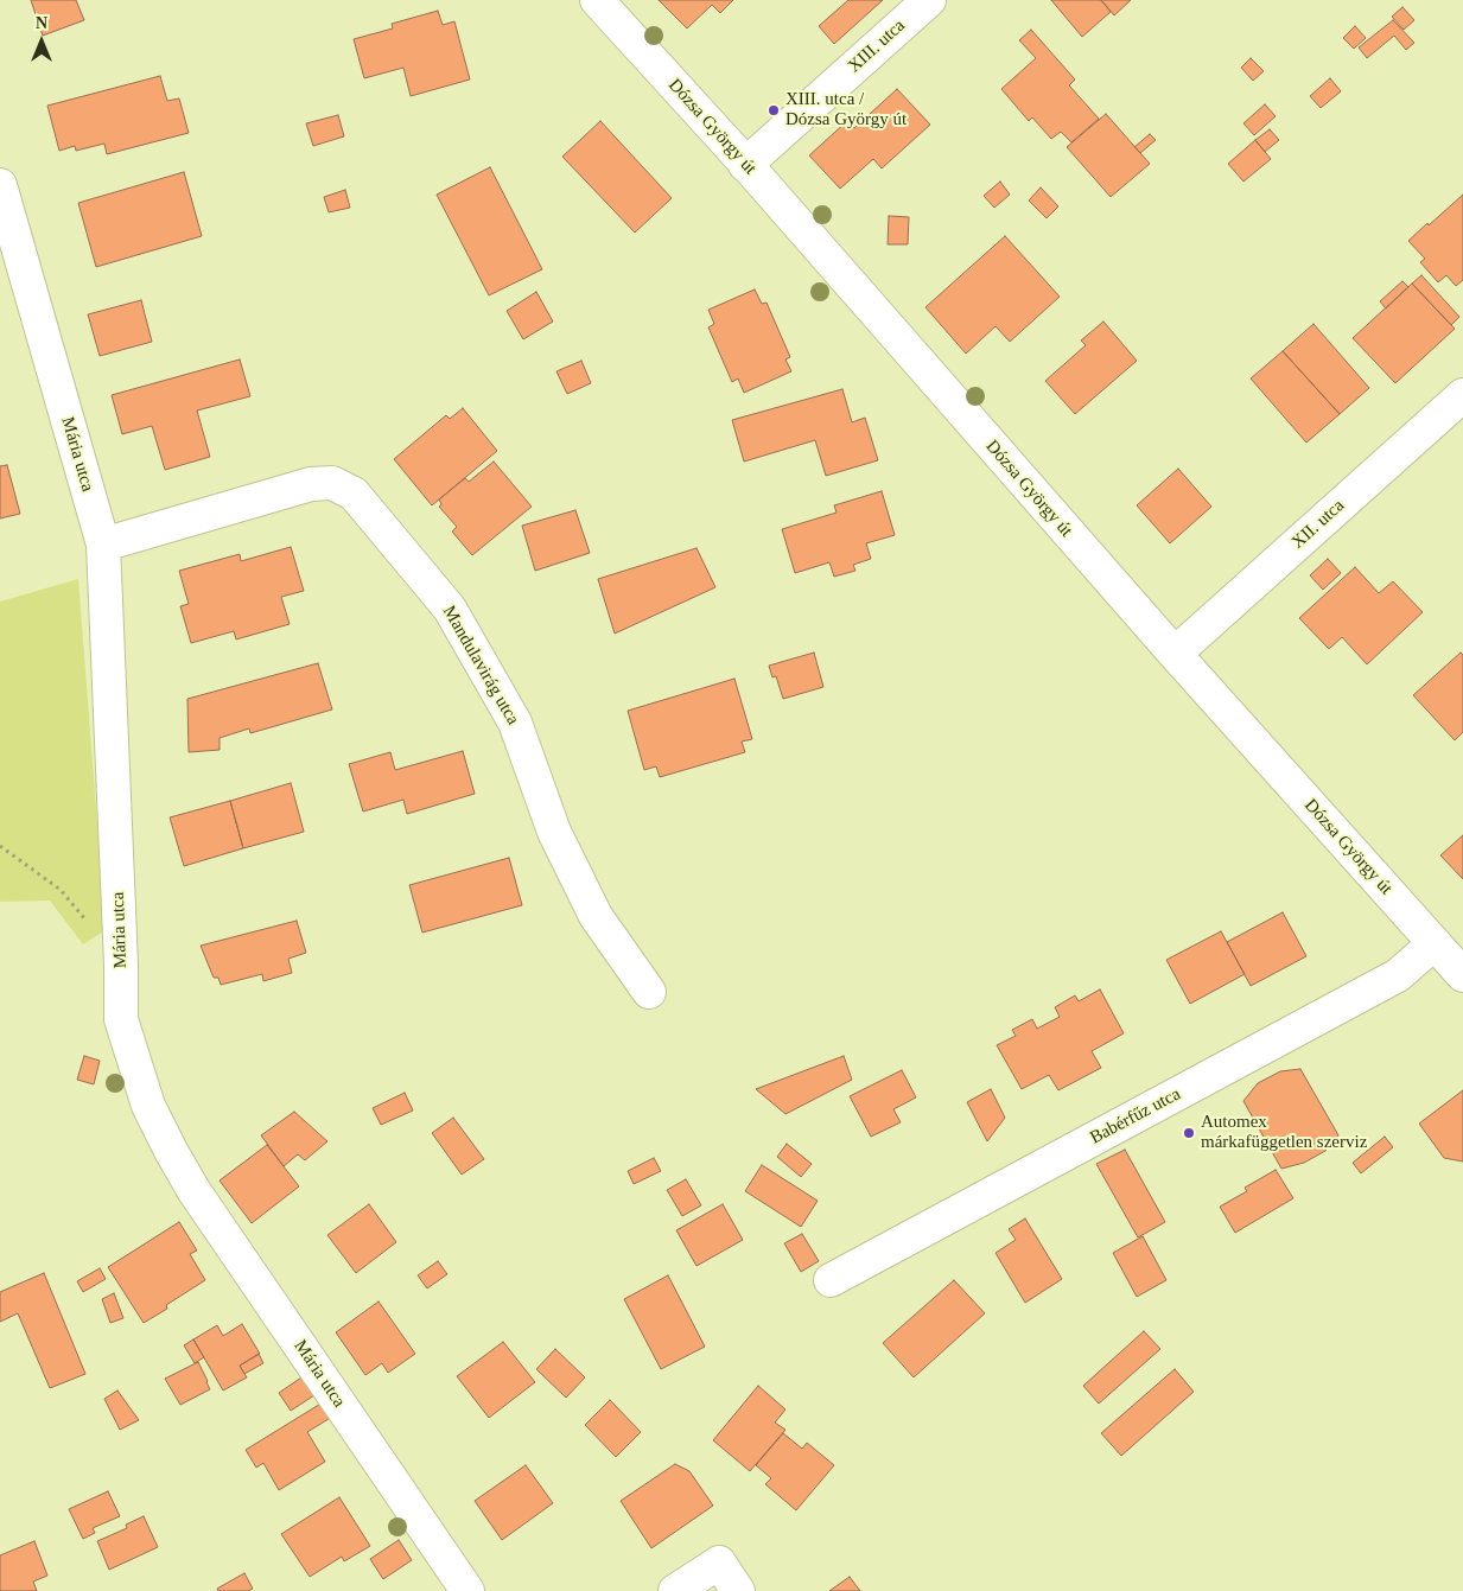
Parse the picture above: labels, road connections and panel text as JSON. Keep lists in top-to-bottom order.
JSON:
{
  "streets": {
    "street": [
      "XIII. utca",
      "Dózsa György út",
      "Mária utca",
      "XII. utca",
      "Mandulavirág utca",
      "Babérfűz utca"
    ]
  },
  "crossings": [
    ["XIII. utca", "Dózsa György út"],
    ["Dózsa György út", "XII. utca"],
    ["Dózsa György út", "Babérfűz utca"],
    ["Mária utca", "Mandulavirág utca"]
  ],
  "places": ["XIII. utca / Dózsa György út", "Automex márkafüggetlen szerviz"],
  "north": "top"
}
